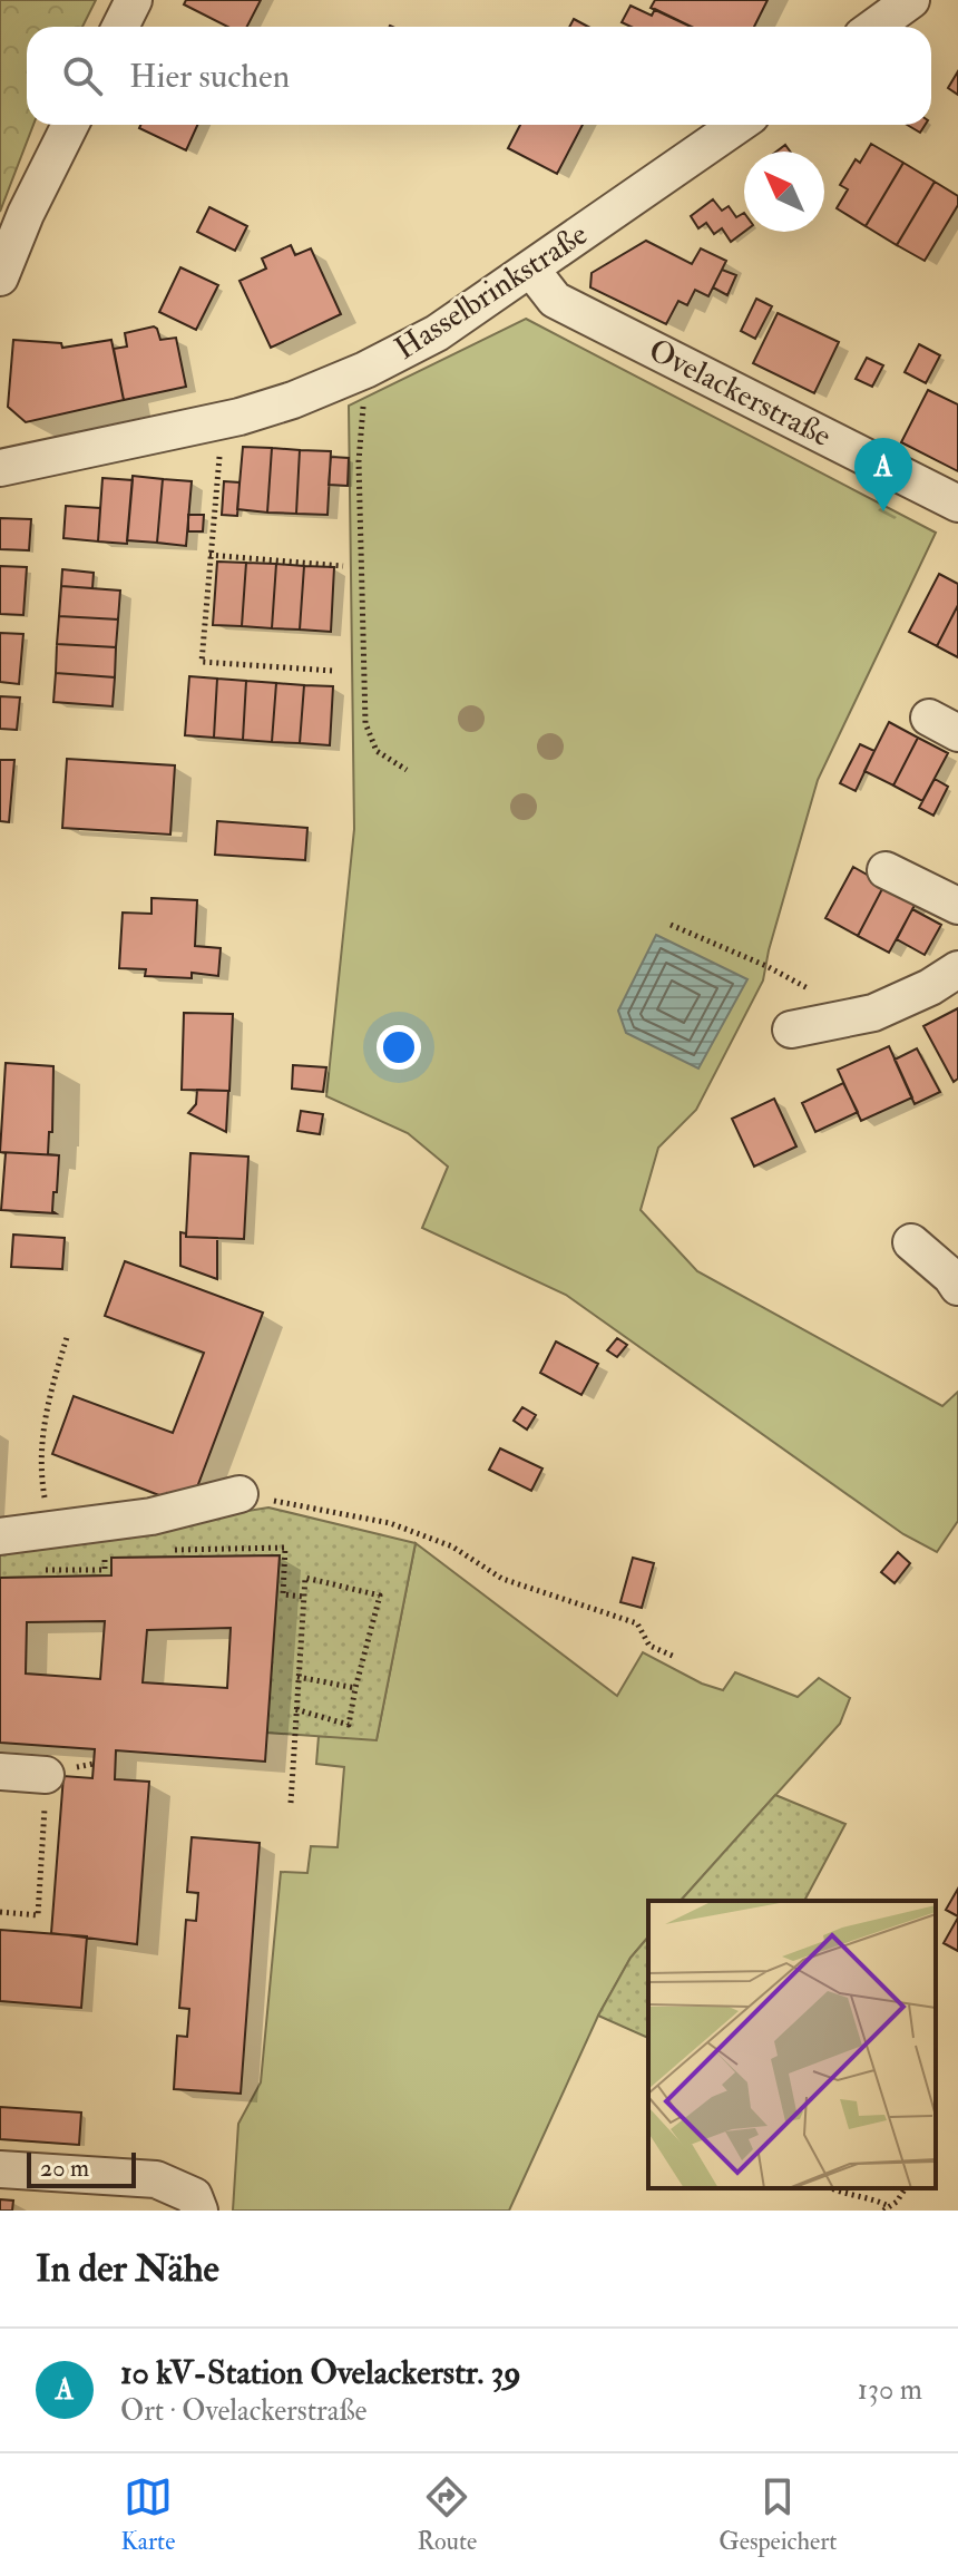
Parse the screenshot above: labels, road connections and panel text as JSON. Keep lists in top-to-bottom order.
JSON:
{
  "streets": {
    "street": ["Hasselbrinkstraße", "Ovelackerstraße"]
  },
  "crossings": [
    ["Hasselbrinkstraße", "Ovelackerstraße"]
  ],
  "scale_bar": "20 m",
  "north": "top left",
  "page": {
    "search": "Hier suchen",
    "pins": "A",
    "scale": "20 m",
    "heading": "In der Nähe",
    "list": [
      {
        "mark": "A",
        "name": "10 kV-Station Ovelackerstr. 39",
        "note": "Ort · Ovelackerstraße",
        "value": "130 m"
      }
    ],
    "nav": ["Karte", "Route", "Gespeichert"]
  }
}
